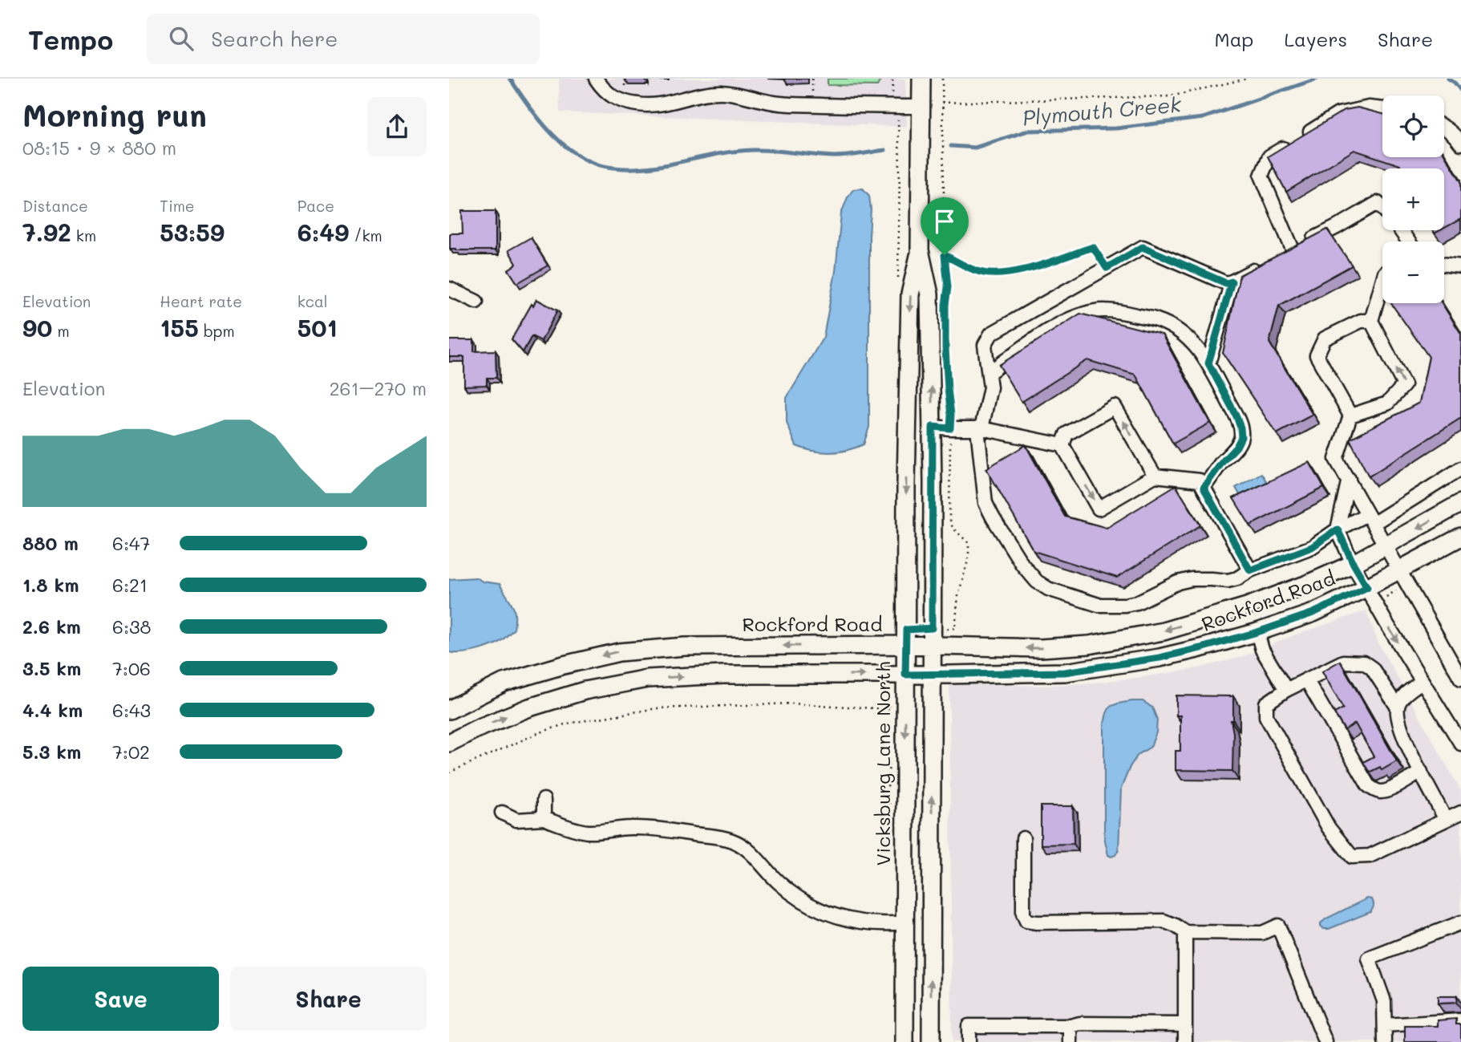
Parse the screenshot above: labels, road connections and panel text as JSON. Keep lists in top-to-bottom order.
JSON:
{
  "streets": {
    "main road": ["Rockford Road", "Vicksburg Lane North"]
  },
  "crossings": [
    ["Rockford Road", "Vicksburg Lane North"]
  ],
  "water": ["Plymouth Creek"],
  "page": {
    "header": "Tempo",
    "search": "Search here",
    "nav": ["Map", "Layers", "Share"],
    "heading": ["Morning run", "08:15 · 9 × 880 m"],
    "map_buttons": ["+", "−"],
    "stats": [
      ["Distance", "7.92 km"],
      ["Time", "53:59"],
      ["Pace", "6:49 /km"],
      ["Elevation", "90 m"],
      ["Heart rate", "155 bpm"],
      ["kcal", "501"]
    ],
    "chart": ["Elevation", "261–270 m"],
    "list": [
      {
        "name": "880 m",
        "note": "6:47"
      },
      {
        "name": "1.8 km",
        "note": "6:21"
      },
      {
        "name": "2.6 km",
        "note": "6:38"
      },
      {
        "name": "3.5 km",
        "note": "7:06"
      },
      {
        "name": "4.4 km",
        "note": "6:43"
      },
      {
        "name": "5.3 km",
        "note": "7:02"
      }
    ],
    "buttons": ["Save", "Share"]
  }
}
